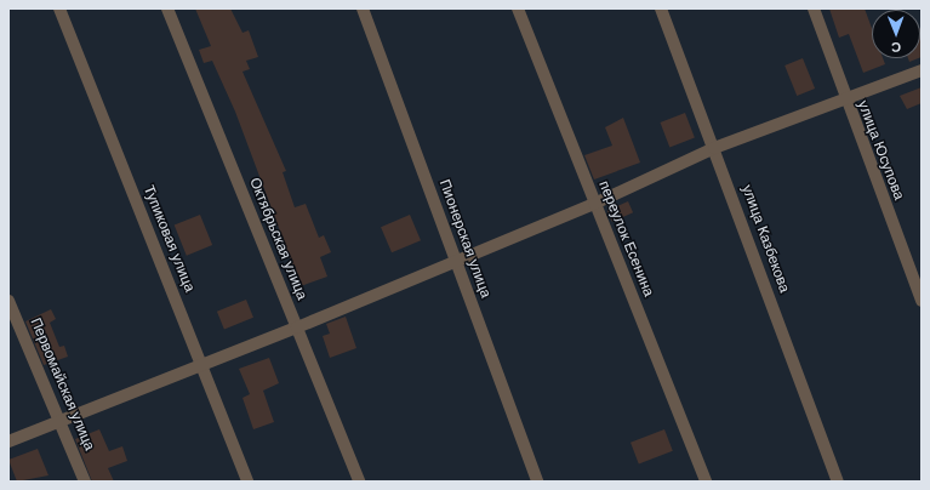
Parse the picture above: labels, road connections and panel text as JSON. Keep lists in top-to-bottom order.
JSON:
{
  "streets": {
    "street": [
      "улица Юсупова",
      "Тупиковая улица",
      "Октябрьская улица",
      "Пионерская улица",
      "переулок Есенина",
      "улица Казбекова",
      "Первомайская улица"
    ]
  },
  "north": "bottom"
}
